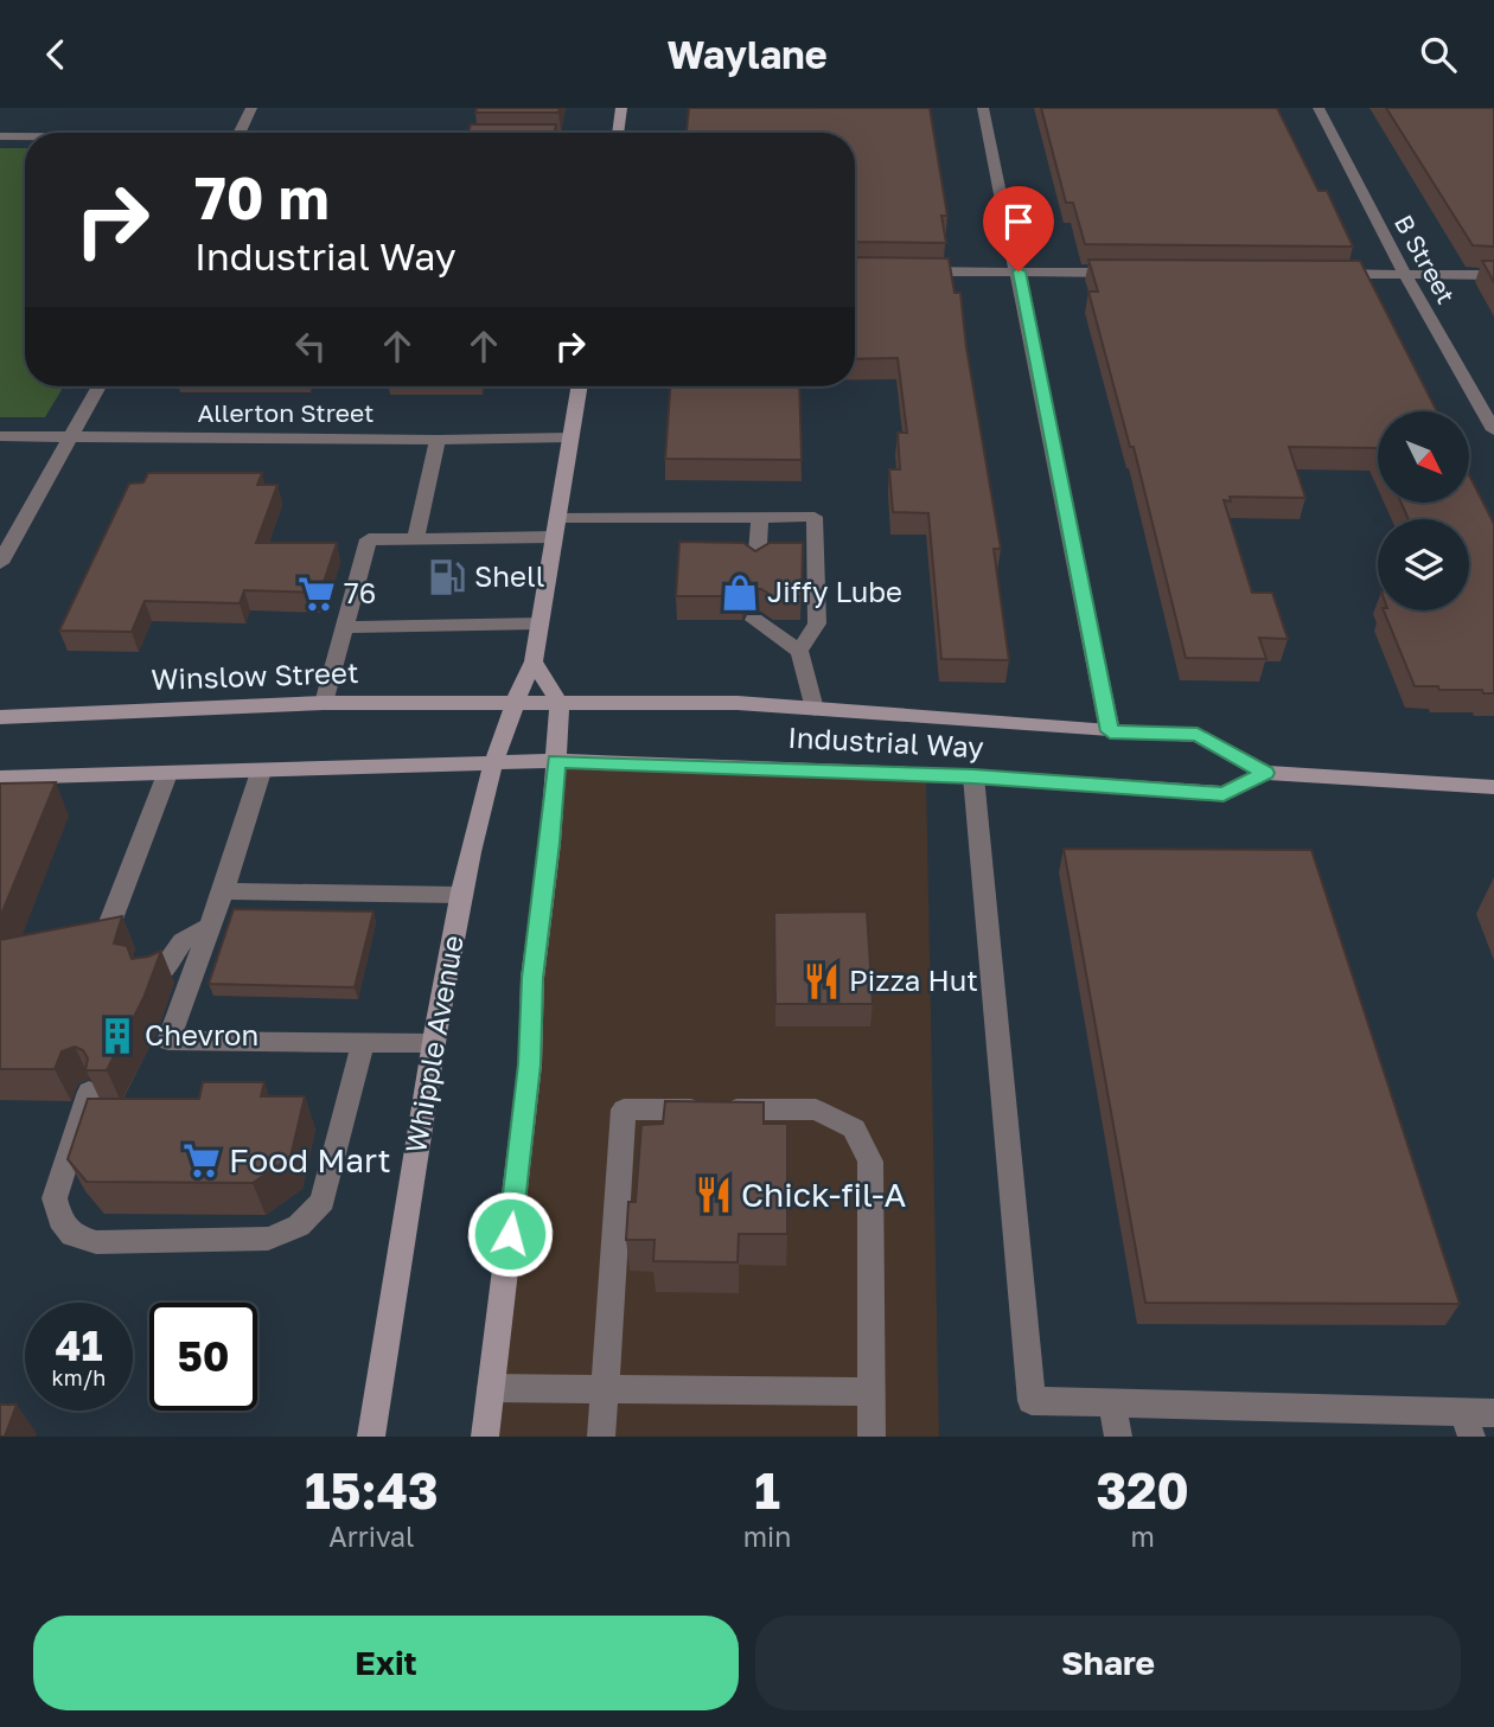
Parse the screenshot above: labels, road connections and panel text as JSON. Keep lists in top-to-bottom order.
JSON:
{
  "streets": {
    "main road": ["Winslow Street", "Industrial Way", "Whipple Avenue"],
    "street": ["B Street", "Allerton Street"]
  },
  "crossings": [
    ["Allerton Street", "Whipple Avenue"],
    ["Winslow Street", "Industrial Way"],
    ["Winslow Street", "Whipple Avenue"],
    ["Industrial Way", "Whipple Avenue"]
  ],
  "places": {
    "fuel station": ["Shell"],
    "shop": ["Jiffy Lube"],
    "supermarket": ["76", "Food Mart"],
    "restaurant": ["Pizza Hut", "Chick-fil-A"],
    "building": ["Chevron"]
  },
  "north": "bottom right",
  "page": {
    "header": "Waylane",
    "turn": ["70 m", "Industrial Way"],
    "speed": "41 km/h",
    "limit": "50",
    "eta": [
      "15:43",
      "Arrival",
      "1",
      "min",
      "320",
      "m"
    ],
    "buttons": ["Exit", "Share"]
  }
}
